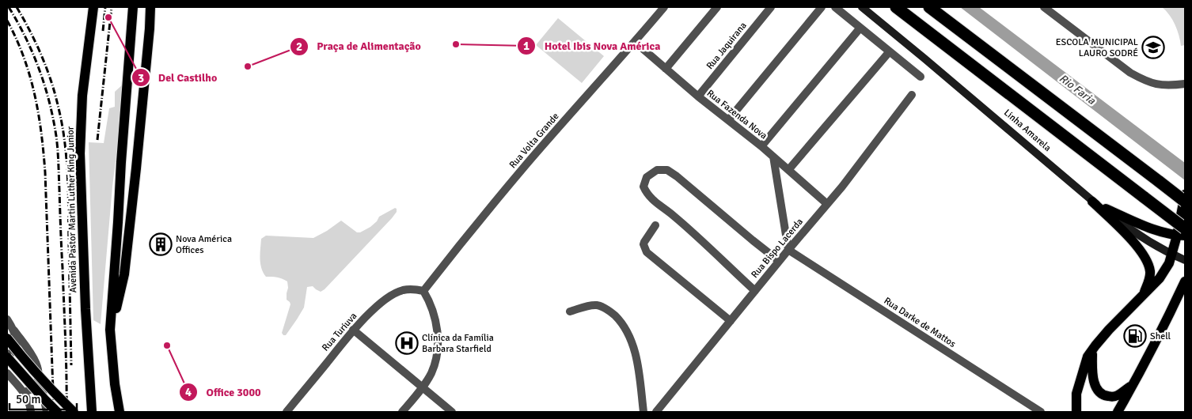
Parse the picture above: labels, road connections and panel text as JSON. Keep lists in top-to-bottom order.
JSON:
{
  "streets": {
    "highway": ["Linha Amarela"],
    "main road": ["Avenida Pastor Martin Luther King Junior"],
    "street": [
      "Rua Jaquirana",
      "Rua Fazenda Nova",
      "Rua Volta Grande",
      "Rua Bispo Lacerda",
      "Rua Darke de Mattos",
      "Rua Turiuva"
    ]
  },
  "crossings": [
    ["Rua Jaquirana", "Rua Fazenda Nova"],
    ["Rua Fazenda Nova", "Rua Volta Grande"],
    ["Rua Fazenda Nova", "Rua Bispo Lacerda"],
    ["Rua Volta Grande", "Rua Turiuva"],
    ["Rua Bispo Lacerda", "Rua Darke de Mattos"]
  ],
  "water": ["Rio Faria"],
  "places": {
    "other": [
      "Del Castilho",
      "Hotel Ibis Nova América",
      "Praça de Alimentação",
      "Office 3000"
    ],
    "school or university": ["ESCOLA MUNICIPAL LAURO SODRÉ"],
    "building": ["Nova América Offices"],
    "fuel station": ["Shell"],
    "hospital": ["Clínica da Família Barbara Starfield"]
  },
  "scale_bar": "50 m"
}
